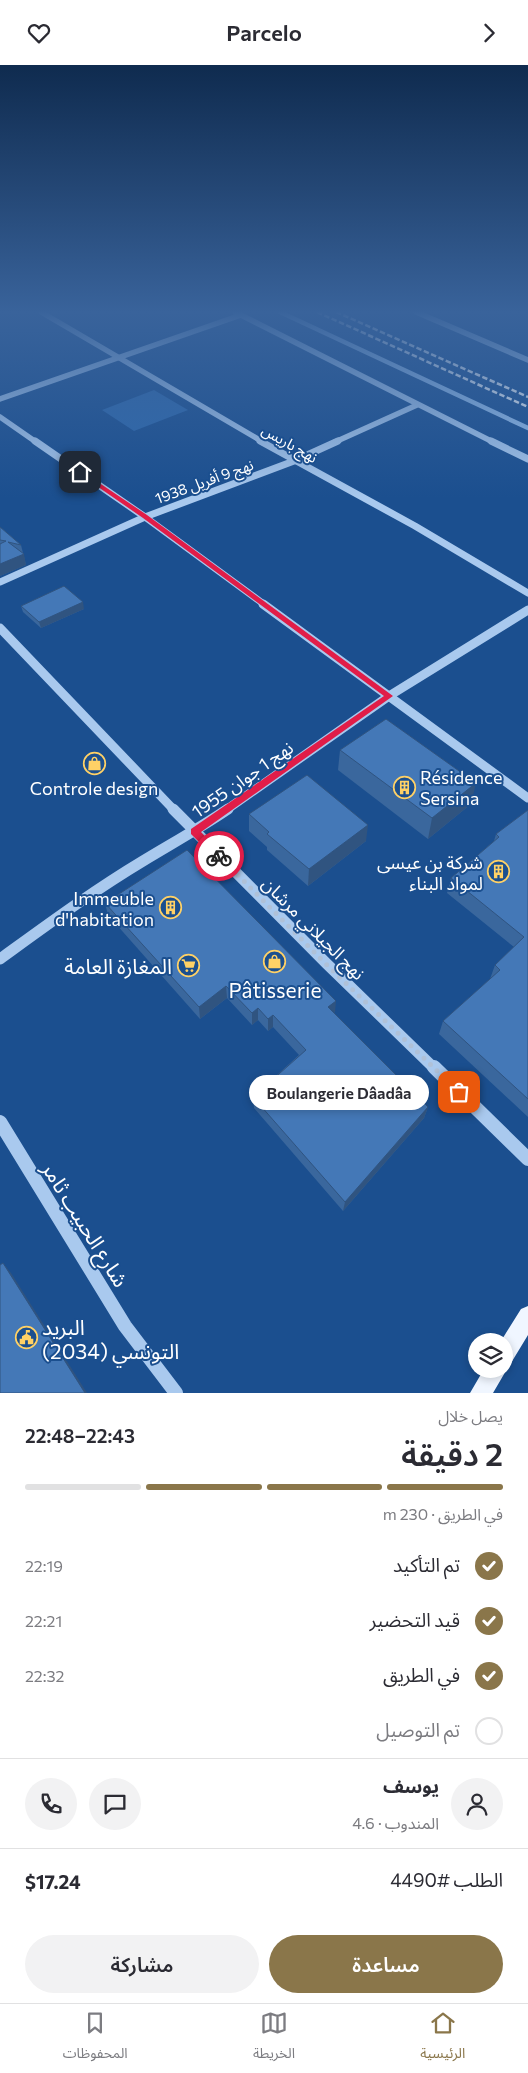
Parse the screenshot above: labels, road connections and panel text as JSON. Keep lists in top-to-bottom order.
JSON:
{
  "streets": {
    "street": [
      "نهج باريس",
      "نهج 9 أفريل 1938",
      "نهج 1 جوان 1955",
      "نهج الجيلاني مرشان",
      "شارع الحبيب ثامر"
    ]
  },
  "crossings": [
    ["نهج باريس", "نهج 9 أفريل 1938"],
    ["نهج 1 جوان 1955", "نهج الجيلاني مرشان"]
  ],
  "places": {
    "shop": ["Controle design", "Pâtisserie"],
    "building": ["Résidence Sersina", "شركة بن عيسى لمواد البناء", "Immeuble d'habitation"],
    "supermarket": ["المغازة العامة"],
    "other": ["Boulangerie Dâadâa"],
    "public building": ["البريد التونسي (2034)"]
  },
  "page": {
    "header": "Parcelo",
    "bubble": "Boulangerie Dâadâa",
    "heading": ["2 دقيقة", "يصل خلال", "22:43–22:48"],
    "panel": [
      "يوسف",
      "المندوب · 4.6",
      "الطلب #4490",
      "$17.24"
    ],
    "bar": "في الطريق · 230 m",
    "list": [
      ["تم التأكيد", "22:19"],
      ["قيد التحضير", "22:21"],
      ["في الطريق", "22:32"],
      "تم التوصيل"
    ],
    "buttons": ["مساعدة", "مشاركة"],
    "tabs": ["الرئيسية", "الخريطة", "المحفوظات"]
  }
}
